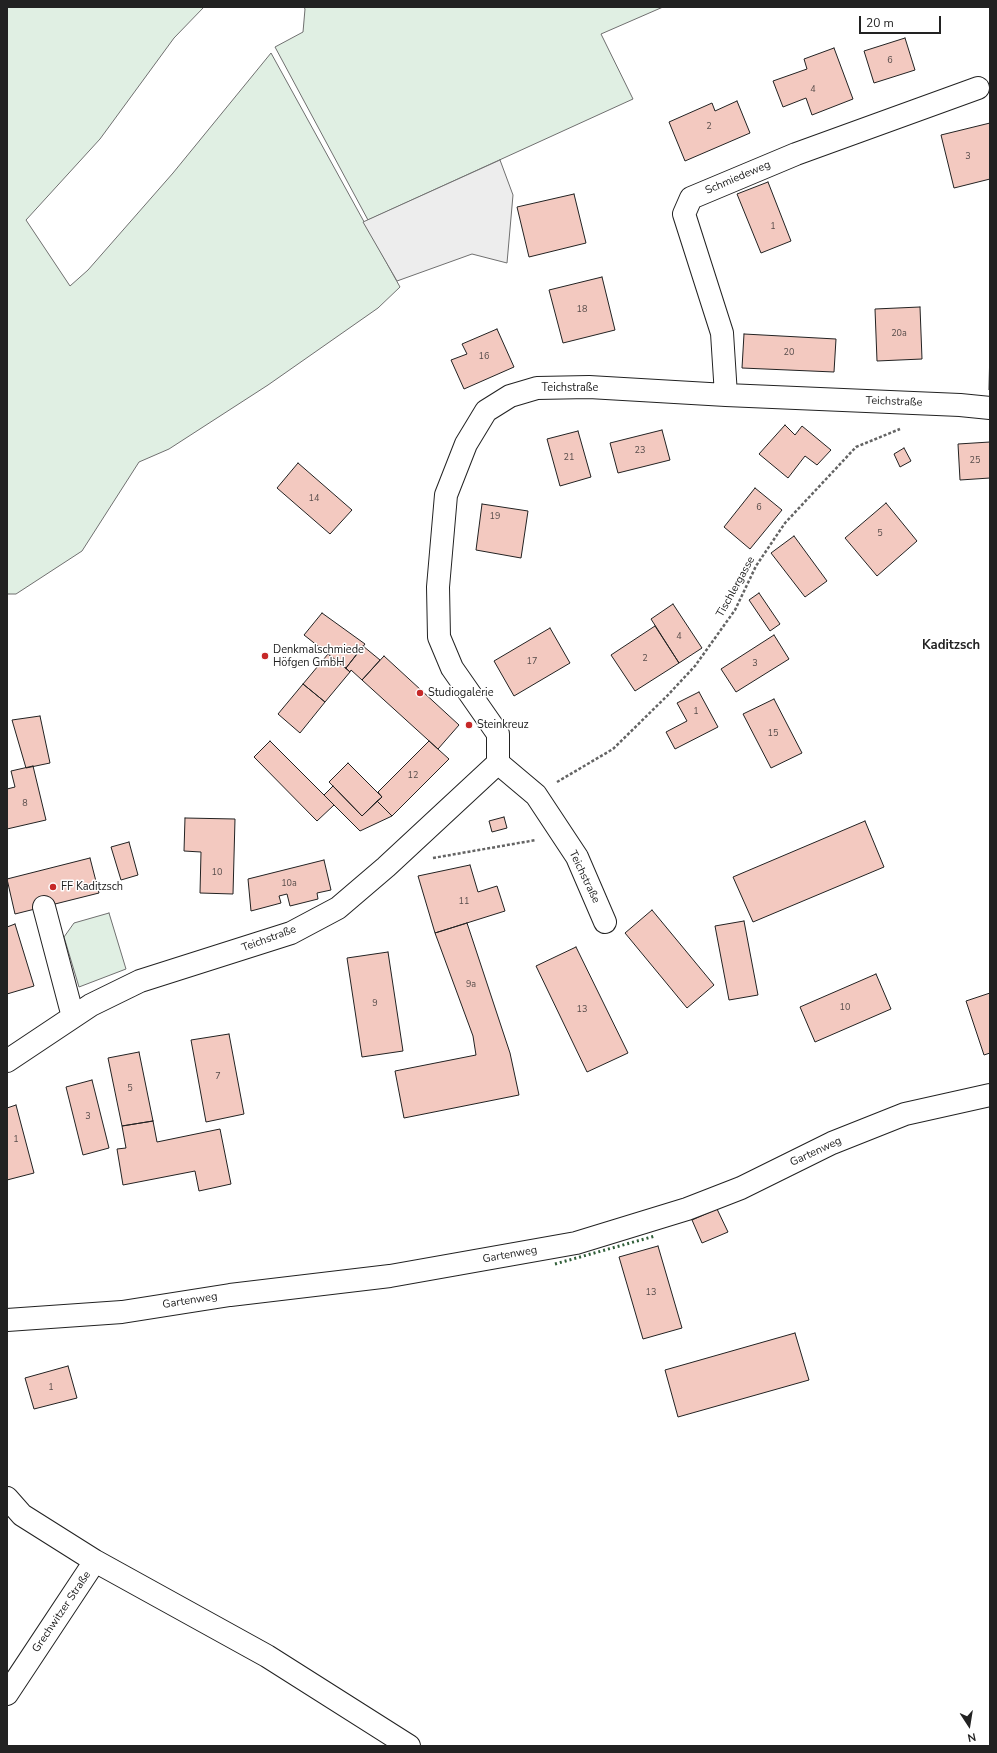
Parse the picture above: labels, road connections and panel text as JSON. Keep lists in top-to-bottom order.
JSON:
{
  "streets": {
    "street": [
      "Schmiedeweg",
      "Teichstraße",
      "Gartenweg",
      "Grechwitzer Straße"
    ],
    "path": ["Tischlergasse"]
  },
  "crossings": [
    ["Schmiedeweg", "Teichstraße"],
    ["Teichstraße", "Tischlergasse"]
  ],
  "districts": ["Kaditzsch"],
  "places": [
    "Denkmalschmiede Höfgen GmbH",
    "Studiogalerie",
    "Steinkreuz",
    "FF Kaditzsch"
  ],
  "house_numbers": [
    "6",
    "4",
    "2",
    "3",
    "1",
    "18",
    "20a",
    "20",
    "16",
    "23",
    "21",
    "25",
    "14",
    "6",
    "19",
    "5",
    "4",
    "2",
    "17",
    "3",
    "1",
    "15",
    "12",
    "8",
    "10",
    "10a",
    "11",
    "9a",
    "9",
    "10",
    "13",
    "7",
    "5",
    "3",
    "1",
    "13",
    "1"
  ],
  "scale_bar": "20 m",
  "north": "bottom"
}
